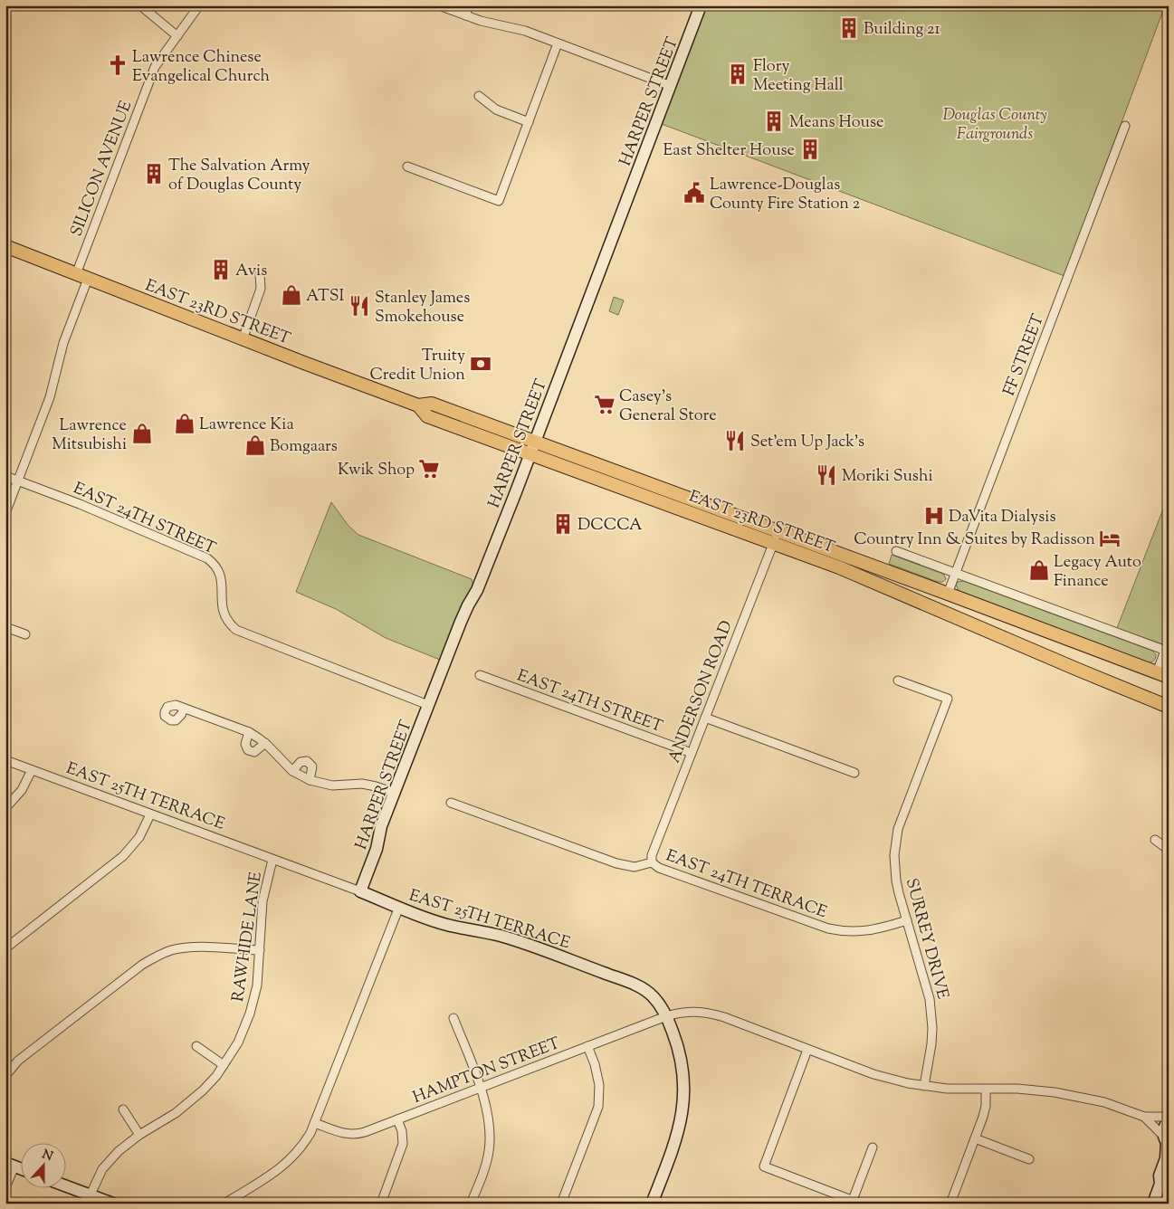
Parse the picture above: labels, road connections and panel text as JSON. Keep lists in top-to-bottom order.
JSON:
{
  "streets": {
    "main road": ["EAST 23RD STREET"],
    "street": [
      "HARPER STREET",
      "SILICON AVENUE",
      "FF STREET",
      "EAST 24TH STREET",
      "ANDERSON ROAD",
      "EAST 25TH TERRACE",
      "EAST 24TH TERRACE",
      "RAWHIDE LANE",
      "SURREY DRIVE",
      "HAMPTON STREET"
    ]
  },
  "crossings": [
    ["HARPER STREET", "EAST 23RD STREET"],
    ["HARPER STREET", "EAST 24TH STREET"],
    ["HARPER STREET", "EAST 25TH TERRACE"],
    ["SILICON AVENUE", "EAST 23RD STREET"],
    ["EAST 23RD STREET", "FF STREET"],
    ["EAST 23RD STREET", "ANDERSON ROAD"],
    ["EAST 24TH STREET", "ANDERSON ROAD"],
    ["ANDERSON ROAD", "EAST 24TH TERRACE"],
    ["EAST 25TH TERRACE", "RAWHIDE LANE"],
    ["EAST 25TH TERRACE", "HAMPTON STREET"],
    ["EAST 24TH TERRACE", "SURREY DRIVE"]
  ],
  "parks": ["Douglas County Fairgrounds"],
  "places": {
    "building": [
      "Building 21",
      "Flory Meeting Hall",
      "Means House",
      "East Shelter House",
      "The Salvation Army of Douglas County",
      "Avis",
      "DCCCA"
    ],
    "church": ["Lawrence Chinese Evangelical Church"],
    "public building": ["Lawrence-Douglas County Fire Station 2"],
    "shop": [
      "ATSI",
      "Lawrence Kia",
      "Lawrence Mitsubishi",
      "Bomgaars",
      "Legacy Auto Finance"
    ],
    "restaurant": ["Stanley James Smokehouse", "Set'em Up Jack's", "Moriki Sushi"],
    "bank": ["Truity Credit Union"],
    "supermarket": ["Casey's General Store", "Kwik Shop"],
    "hospital": ["DaVita Dialysis"],
    "hotel": ["Country Inn & Suites by Radisson"]
  },
  "north": "top"
}
